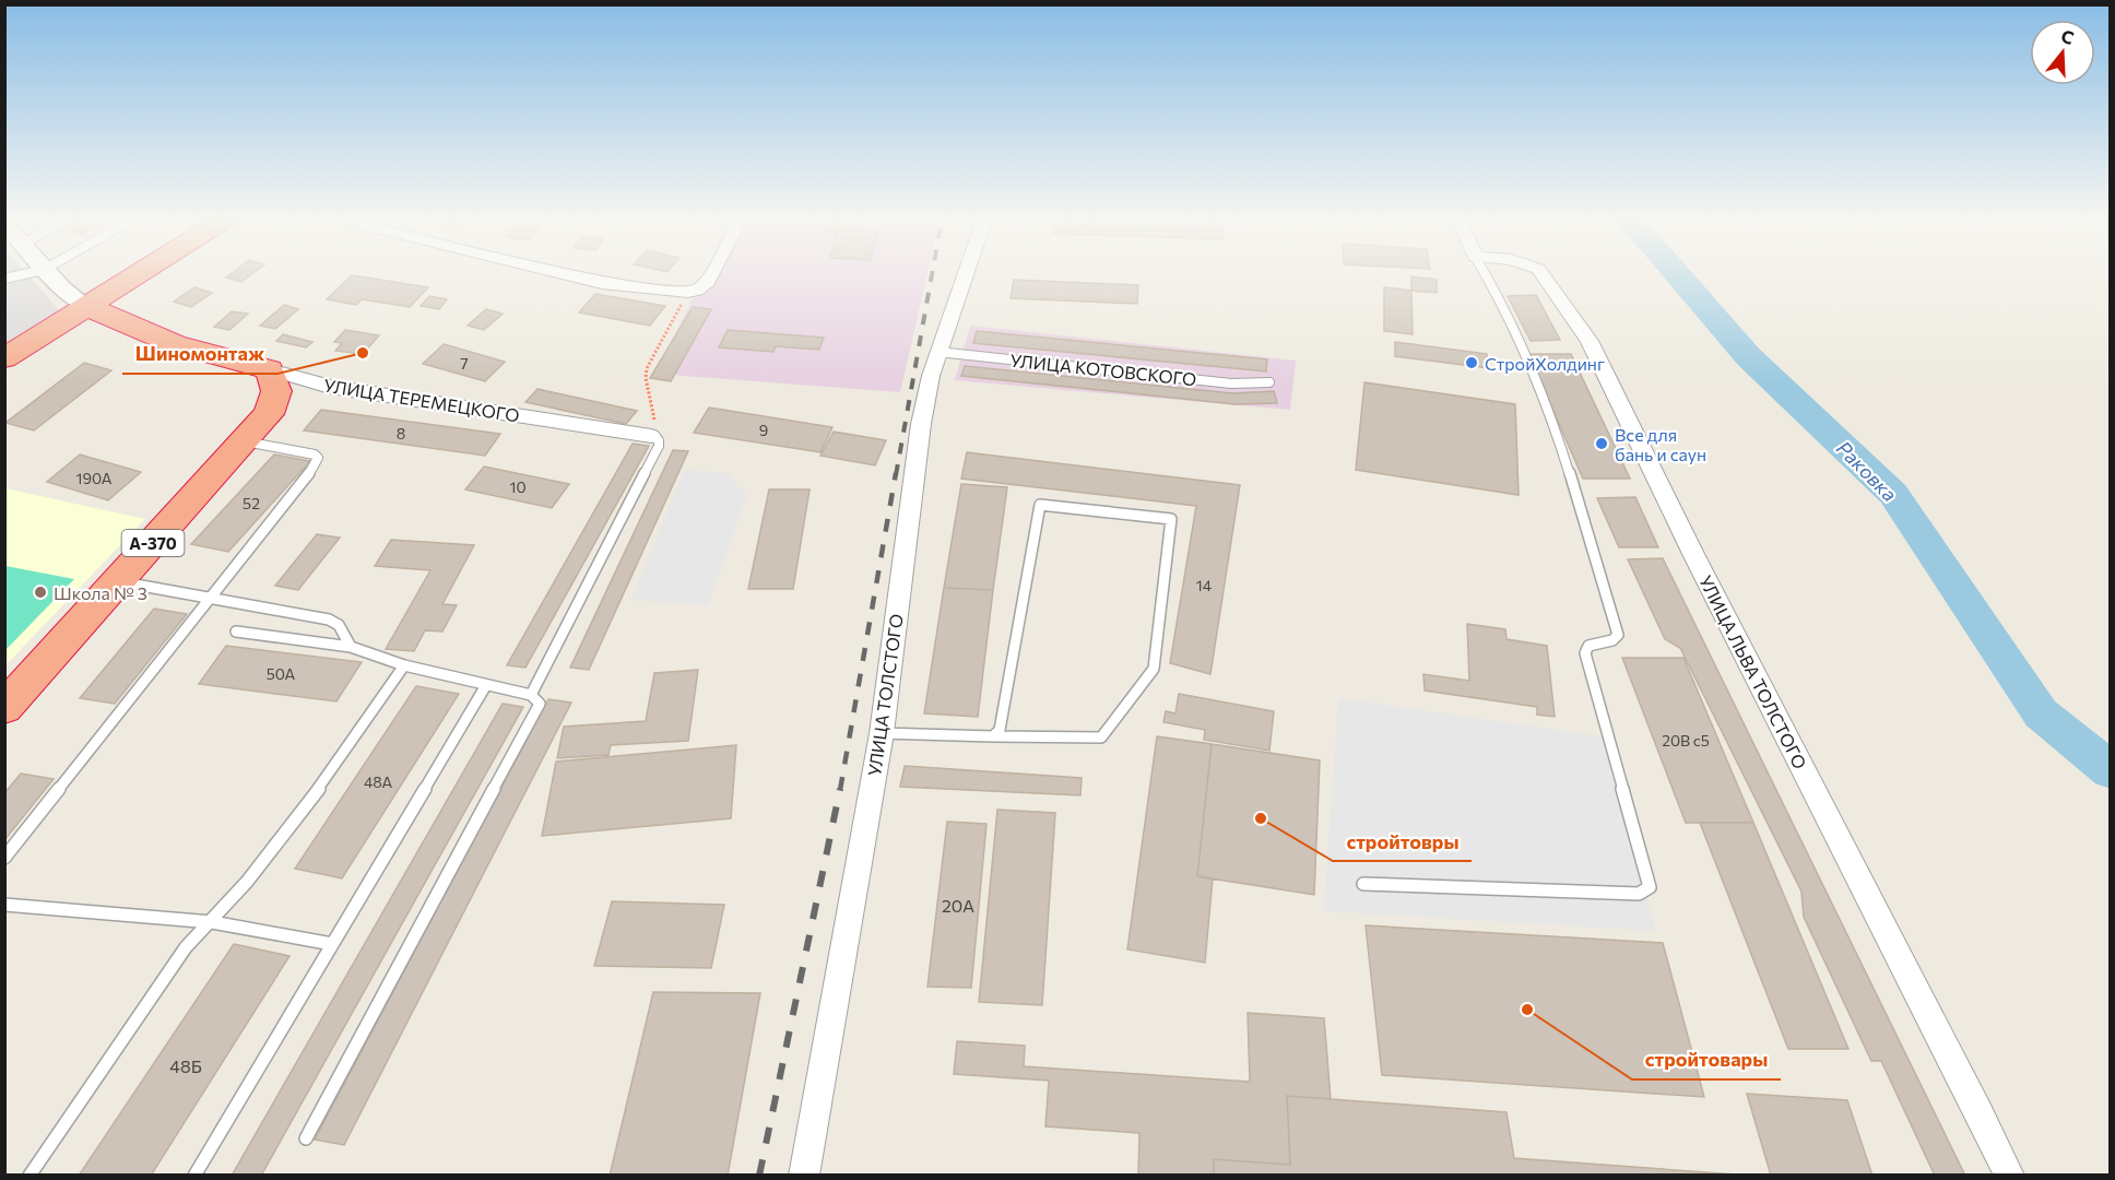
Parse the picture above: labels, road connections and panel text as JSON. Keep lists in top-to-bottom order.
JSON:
{
  "streets": {
    "highway": ["УЛИЦА ТЕРЕМЕЦКОГО", "А-370"],
    "street": ["УЛИЦА ЛЬВА ТОЛСТОГО", "УЛИЦА ТОЛСТОГО"],
    "lane": ["УЛИЦА КОТОВСКОГО"]
  },
  "crossings": [
    ["УЛИЦА КОТОВСКОГО", "УЛИЦА ТОЛСТОГО"],
    ["УЛИЦА ТЕРЕМЕЦКОГО", "А-370"]
  ],
  "water": ["Раковка"],
  "places": [
    "Шиномонтаж",
    "СтройХолдинг",
    "Все для бань и саун",
    "Школа № 3",
    "стройтовры",
    "стройтовары"
  ],
  "house_numbers": [
    "7",
    "9",
    "8",
    "190А",
    "10",
    "52",
    "14",
    "50А",
    "20В с5",
    "48А",
    "20А",
    "48Б"
  ],
  "north": "top"
}
